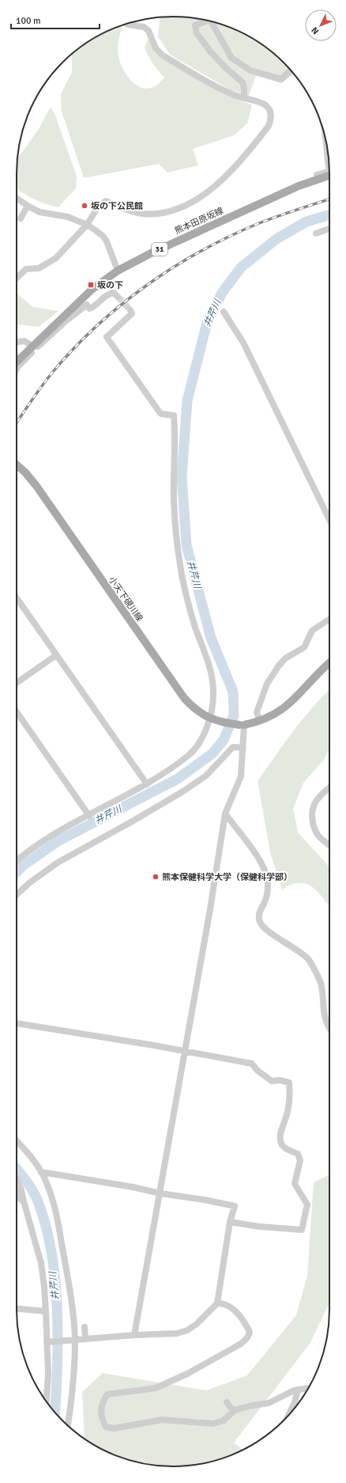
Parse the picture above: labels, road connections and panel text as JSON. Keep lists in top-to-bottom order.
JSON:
{
  "streets": {
    "main road": ["熊本田原坂線", "31", "小天下硯川線"]
  },
  "water": ["井芹川"],
  "places": {
    "other": ["坂の下公民館", "熊本保健科学大学（保健科学部）"],
    "transit": ["坂の下"]
  },
  "scale_bar": "100 m",
  "north": "bottom left"
}
